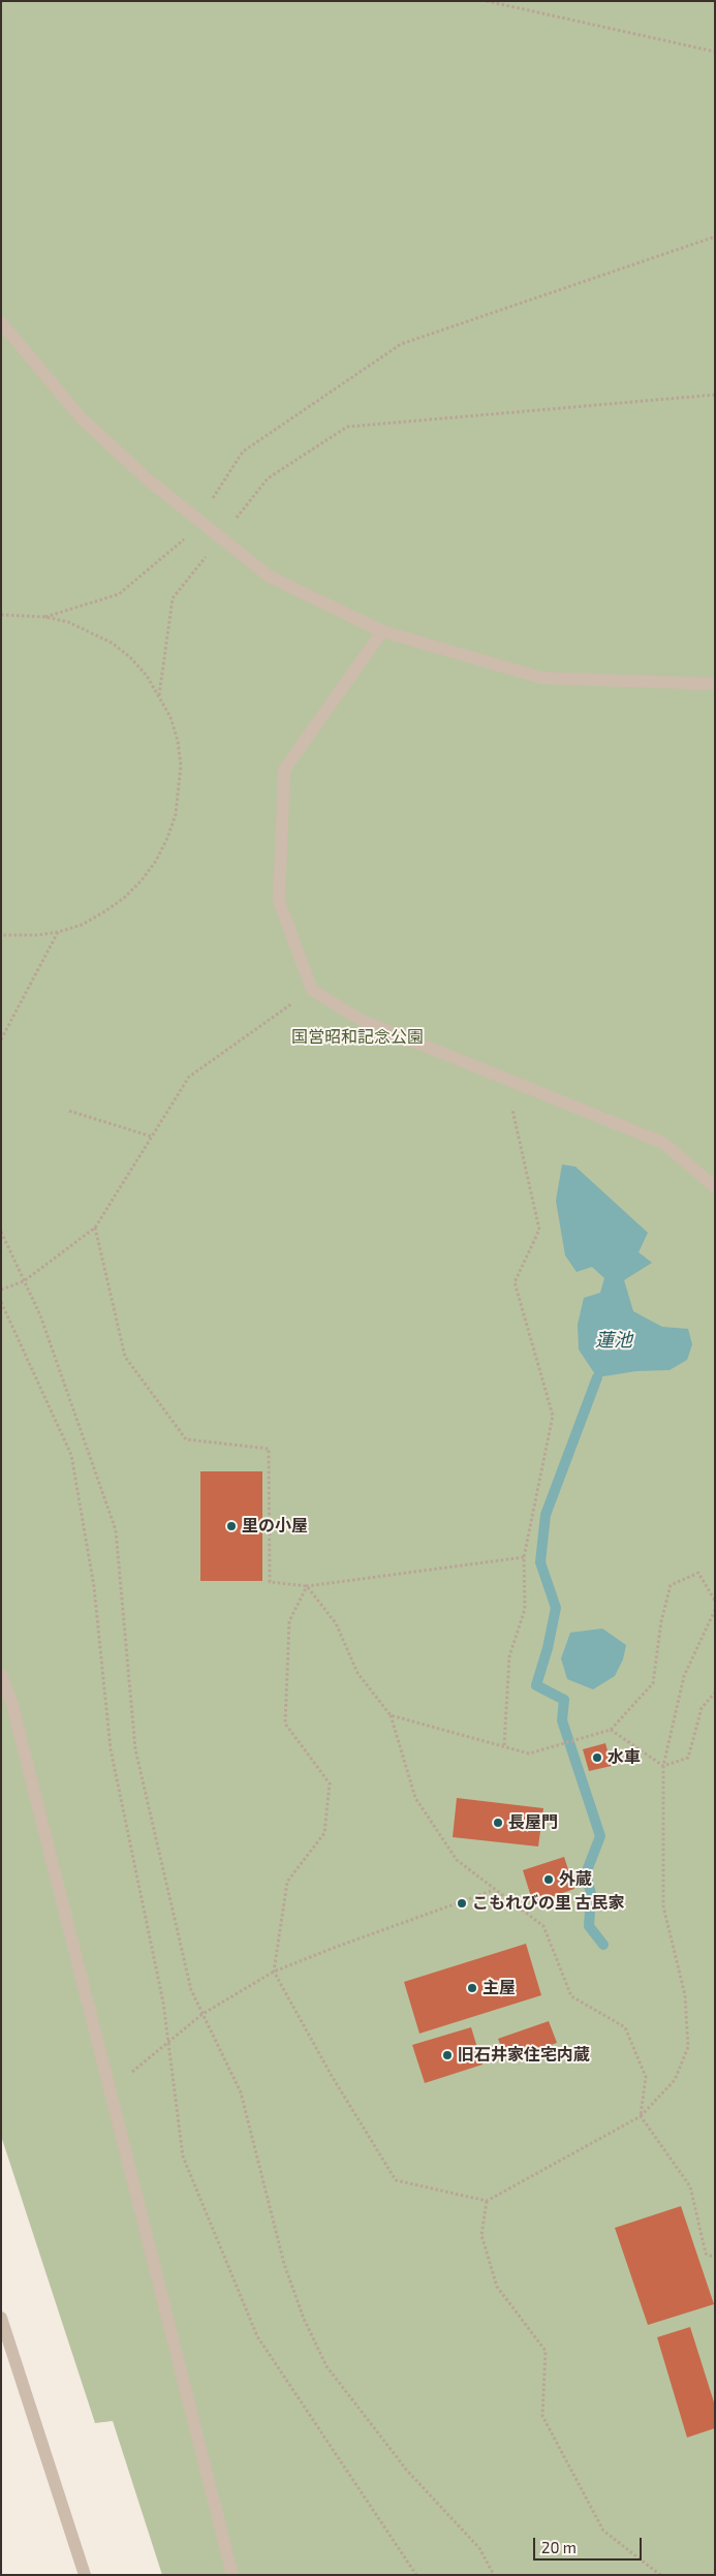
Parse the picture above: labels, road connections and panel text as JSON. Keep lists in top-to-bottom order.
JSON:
{
  "water": ["蓮池"],
  "parks": ["国営昭和記念公園"],
  "places": [
    "里の小屋",
    "水車",
    "長屋門",
    "外蔵",
    "こもれびの里 古民家",
    "主屋",
    "旧石井家住宅内蔵"
  ],
  "scale_bar": "20 m"
}
